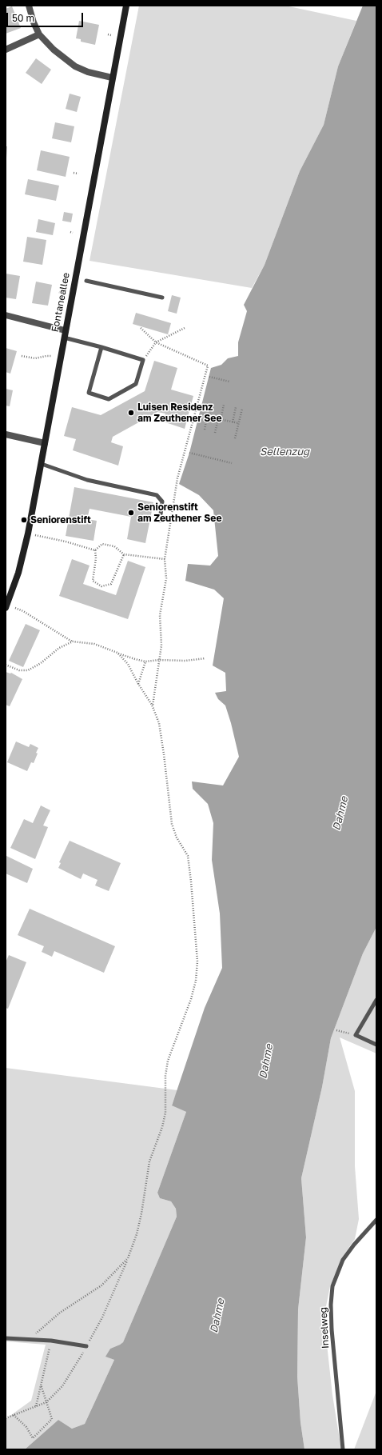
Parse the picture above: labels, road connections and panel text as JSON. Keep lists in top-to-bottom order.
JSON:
{
  "streets": {
    "main road": ["Fontaneallee"],
    "lane": ["Inselweg"]
  },
  "water": ["Sellenzug", "Dahme"],
  "places": ["Luisen Residenz am Zeuthener See", "Seniorenstift am Zeuthener See", "Seniorenstift"],
  "scale_bar": "50 m"
}
